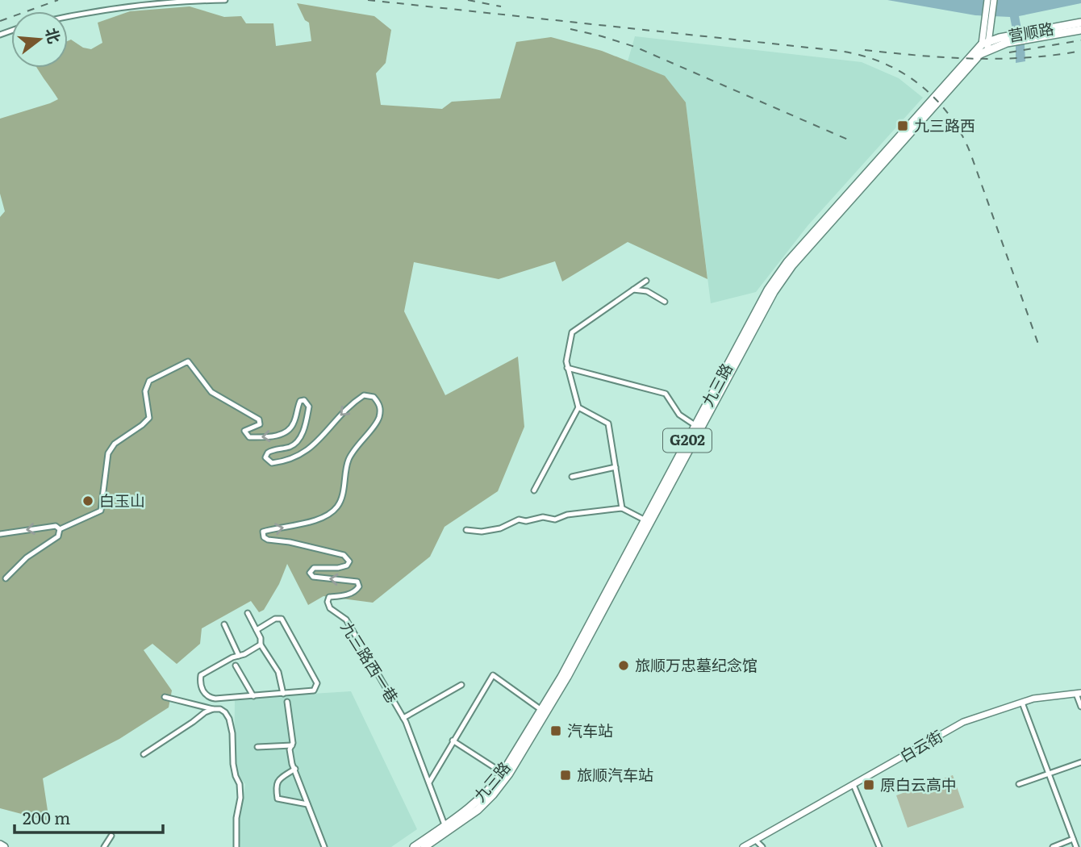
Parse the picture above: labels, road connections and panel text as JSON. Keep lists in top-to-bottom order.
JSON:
{
  "streets": {
    "highway": ["营顺路", "九三路", "G202"],
    "main road": ["白云街"],
    "street": ["九三路西一巷"]
  },
  "crossings": [
    ["营顺路", "九三路"],
    ["九三路", "九三路西一巷"]
  ],
  "places": {
    "transit": [
      "九三路西",
      "汽车站",
      "旅顺汽车站",
      "原白云高中"
    ],
    "other": ["白玉山", "旅顺万忠墓纪念馆"]
  },
  "scale_bar": "200 m",
  "north": "right"
}
